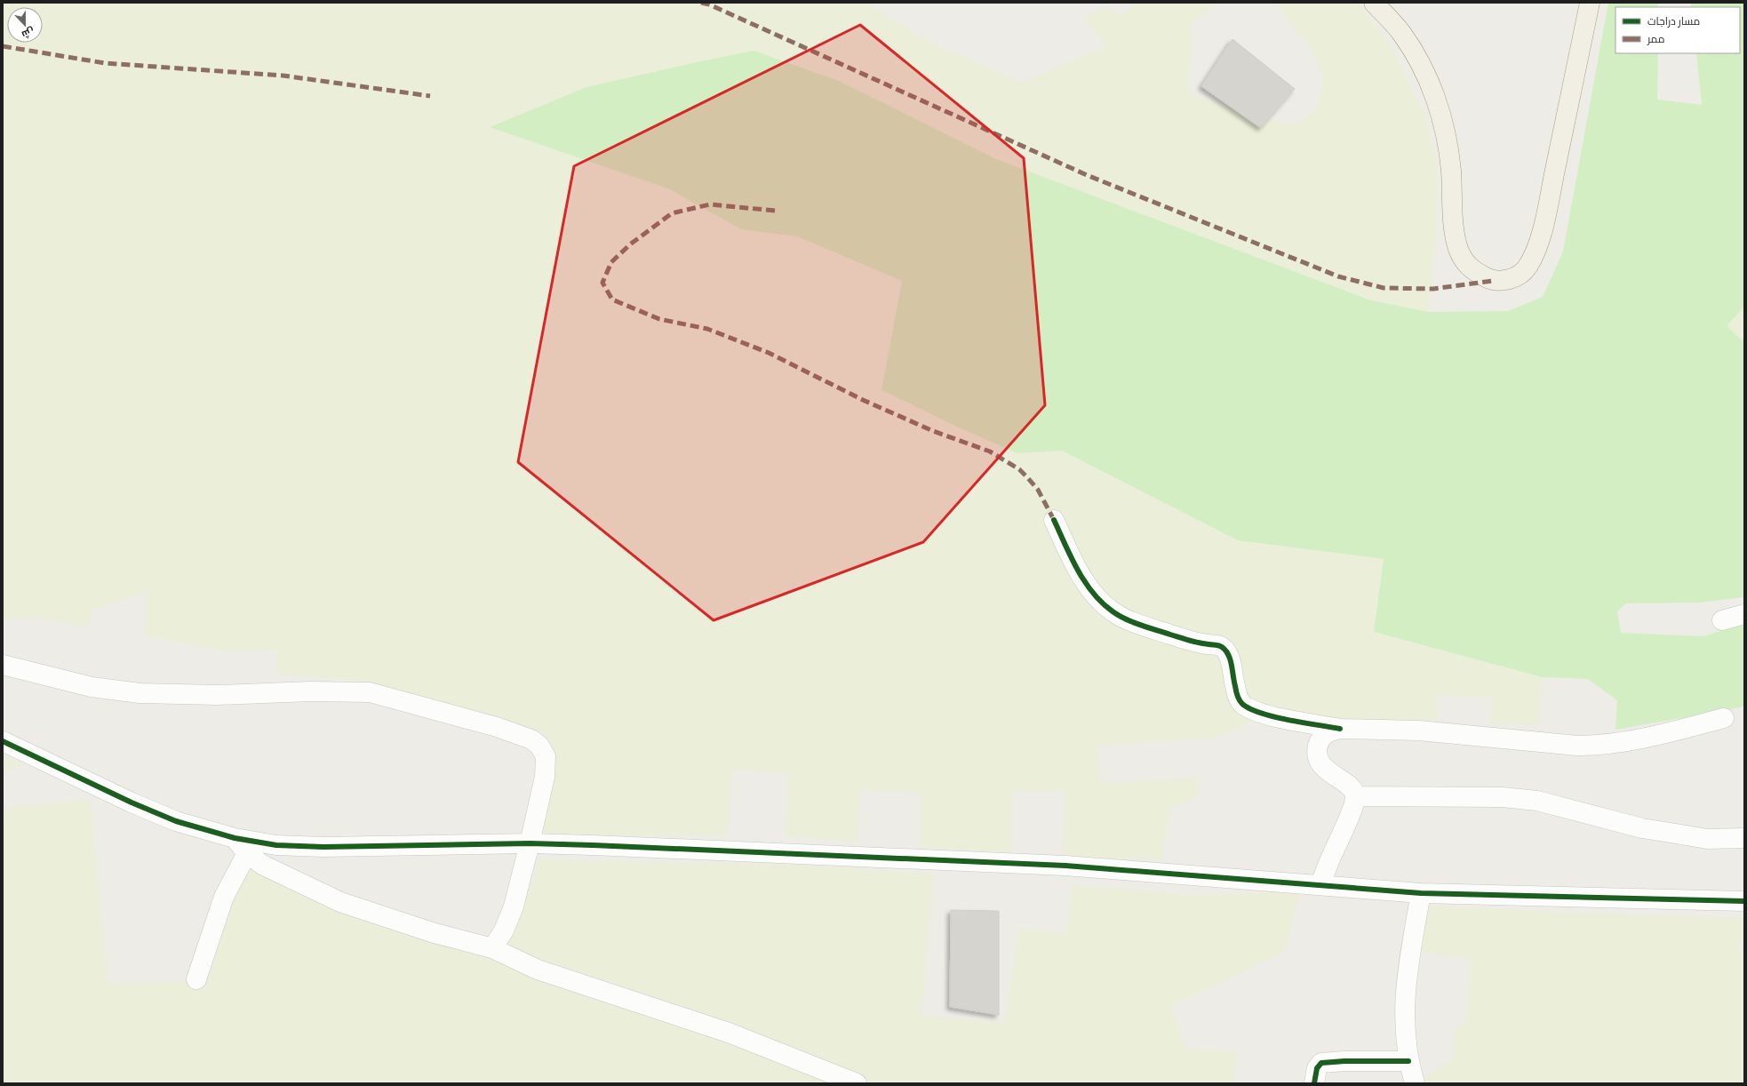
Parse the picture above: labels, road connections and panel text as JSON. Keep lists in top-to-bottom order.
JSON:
{
  "legend": ["مسار دراجات", "ممر"],
  "north": "bottom"
}
